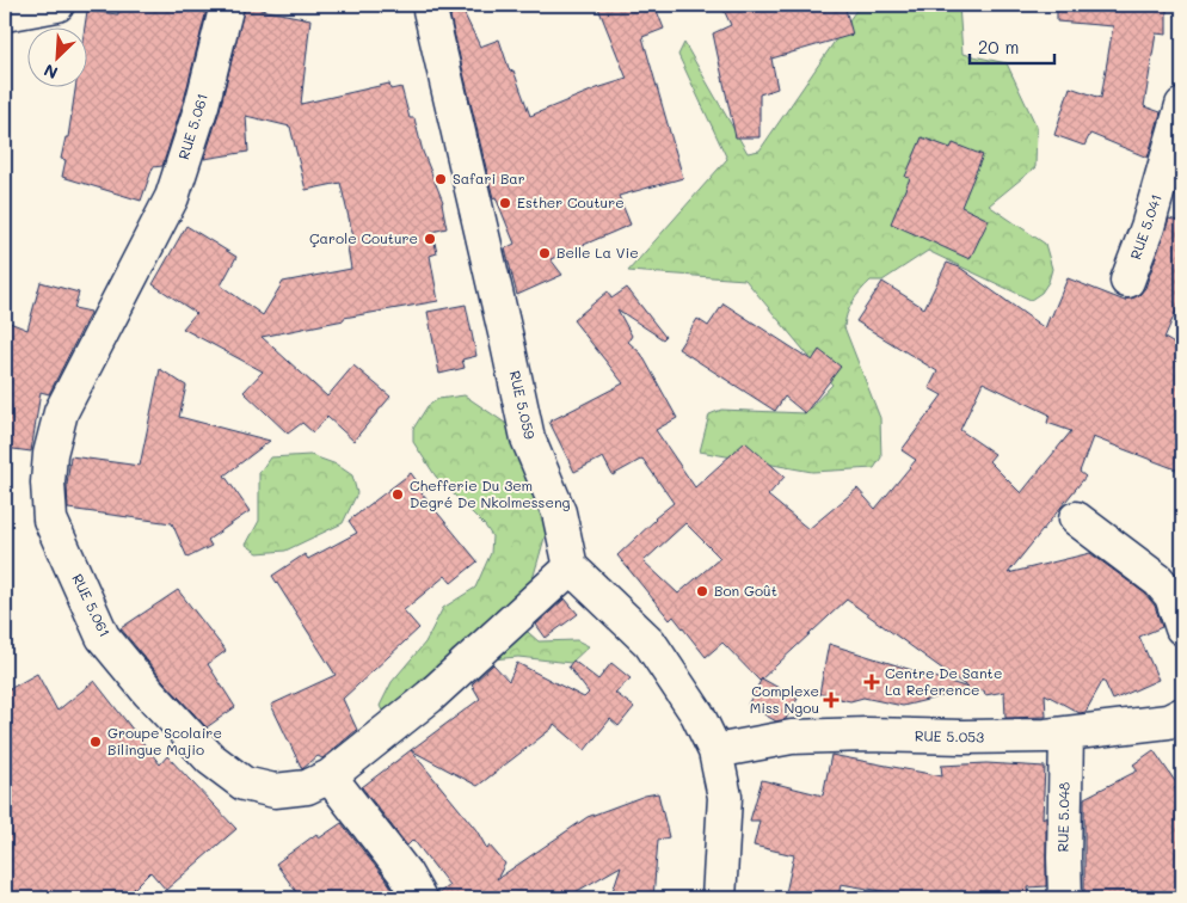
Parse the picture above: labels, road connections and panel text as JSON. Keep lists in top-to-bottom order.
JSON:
{
  "streets": {
    "street": [
      "RUE 5.061",
      "RUE 5.041",
      "RUE 5.059",
      "RUE 5.053",
      "RUE 5.048"
    ]
  },
  "crossings": [
    ["RUE 5.061", "RUE 5.059"],
    ["RUE 5.053", "RUE 5.048"]
  ],
  "places": {
    "other": [
      "Safari Bar",
      "Esther Couture",
      "Çarole Couture",
      "Belle La Vie",
      "Chefferie Du 3em Degré De Nkolmesseng",
      "Bon Goût",
      "Groupe Scolaire Bilingue Majio"
    ],
    "health": ["Centre De Sante La Reference", "Complexe Miss Ngou"]
  },
  "scale_bar": "20 m",
  "north": "bottom left"
}
